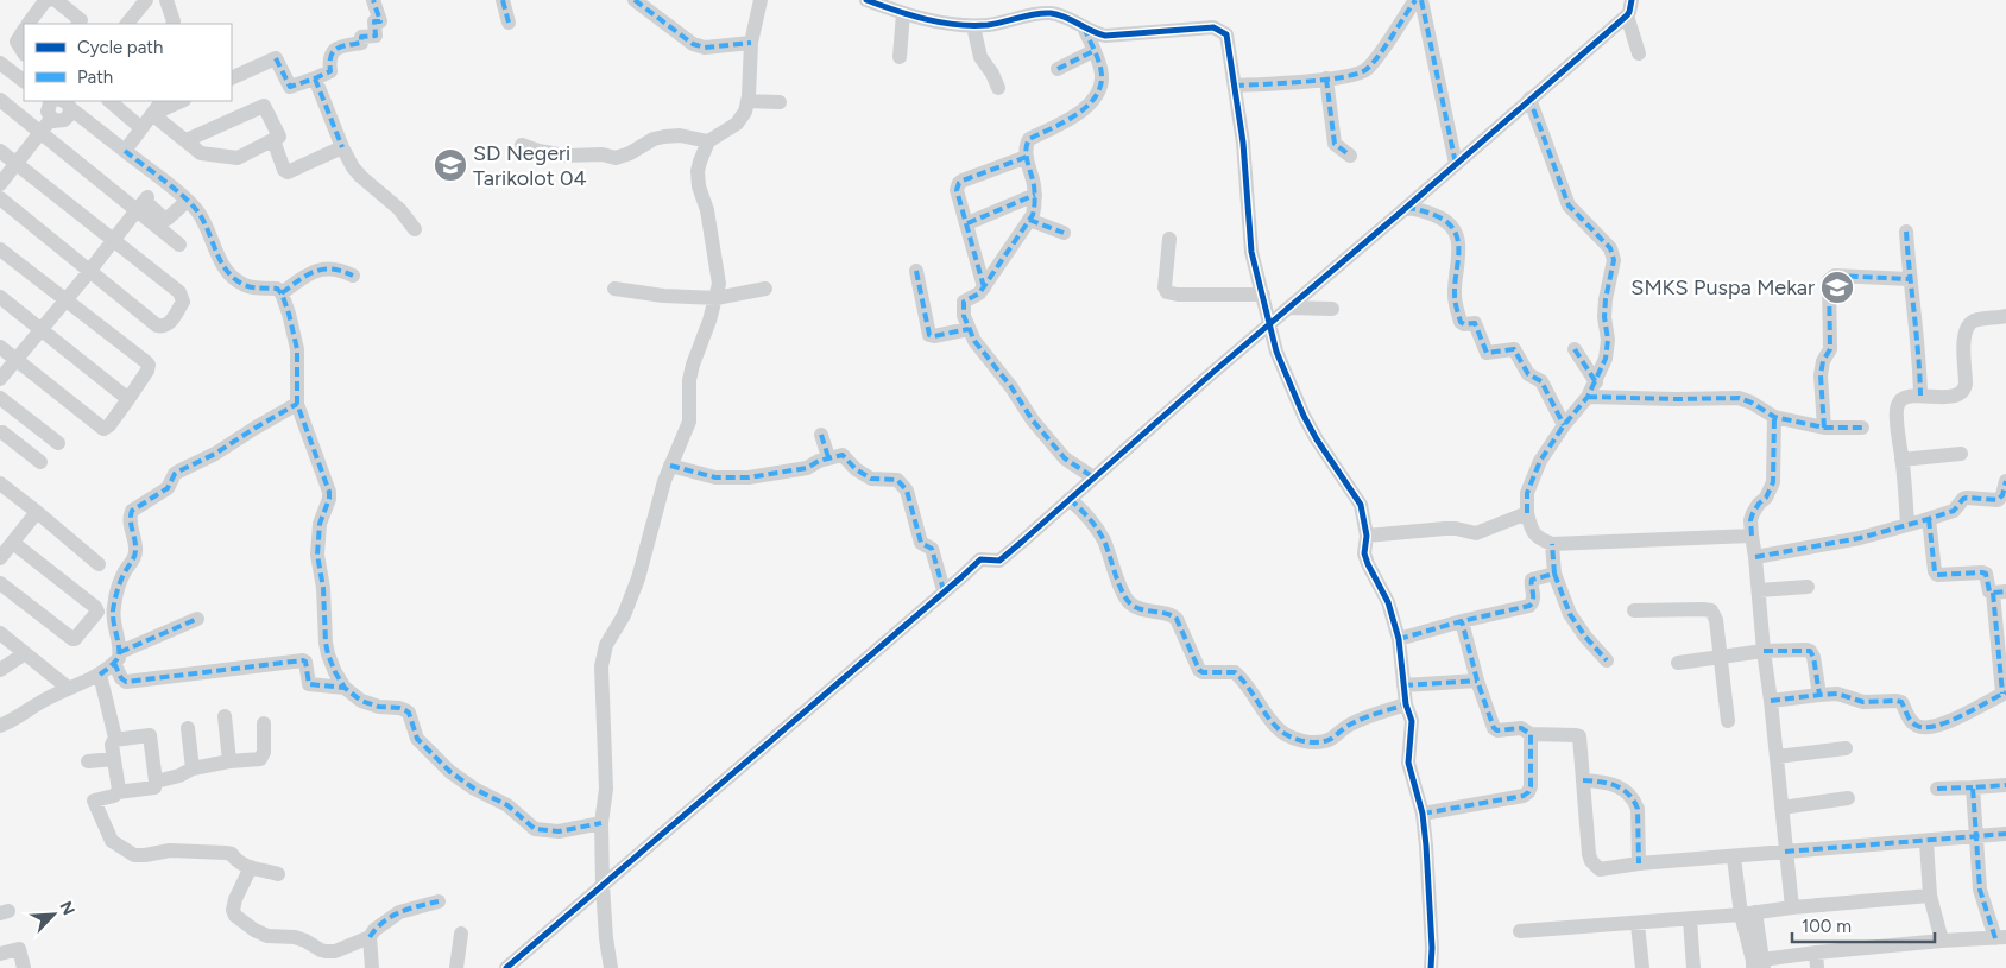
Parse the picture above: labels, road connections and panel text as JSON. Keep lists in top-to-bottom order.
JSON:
{
  "places": {
    "school or university": ["SD Negeri Tarikolot 04", "SMKS Puspa Mekar"]
  },
  "legend": ["Cycle path", "Path"],
  "scale_bar": "100 m",
  "north": "top right"
}
